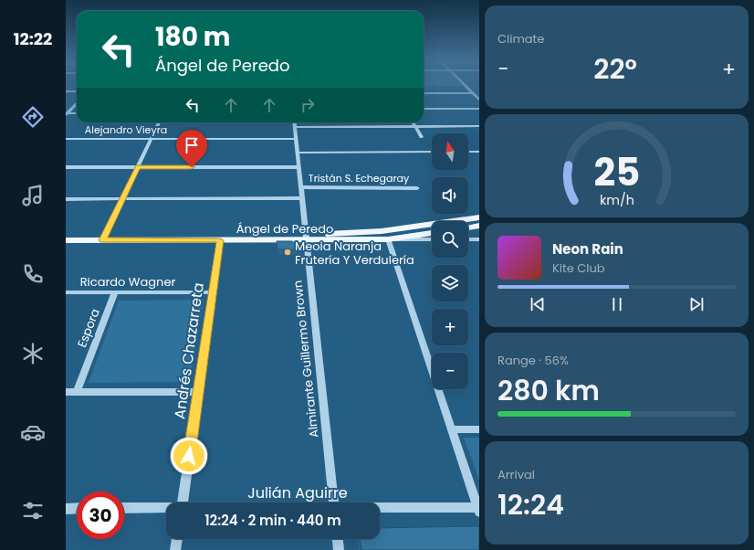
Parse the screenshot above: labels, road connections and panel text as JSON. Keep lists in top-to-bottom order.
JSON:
{
  "streets": {
    "main road": ["Ángel de Peredo"],
    "street": [
      "Alejandro Vieyra",
      "Tristán S. Echegaray",
      "Ricardo Wagner",
      "Espora",
      "Andrés Chazarreta",
      "Almirante Guillermo Brown",
      "Julián Aguirre"
    ]
  },
  "crossings": [
    ["Alejandro Vieyra", "Almirante Guillermo Brown"],
    ["Tristán S. Echegaray", "Almirante Guillermo Brown"],
    ["Ángel de Peredo", "Andrés Chazarreta"],
    ["Ángel de Peredo", "Almirante Guillermo Brown"],
    ["Ricardo Wagner", "Espora"],
    ["Ricardo Wagner", "Andrés Chazarreta"]
  ],
  "places": ["Meoia Naranja Frutería Y Verdulería"],
  "north": "top",
  "page": {
    "tabs": "12:22",
    "tile": [
      "Climate",
      ["Range · 56%", "280 km"],
      ["Arrival", "12:24"]
    ],
    "turn": ["180 m", "Ángel de Peredo"],
    "heat": ["−", "22°", "+"],
    "map_buttons": ["+", "−"],
    "song": ["Neon Rain", "Kite Club"],
    "limit": "30",
    "trip": "12:24 · 2 min · 440 m",
    "gauge": ["25", "km/h"]
  }
}
